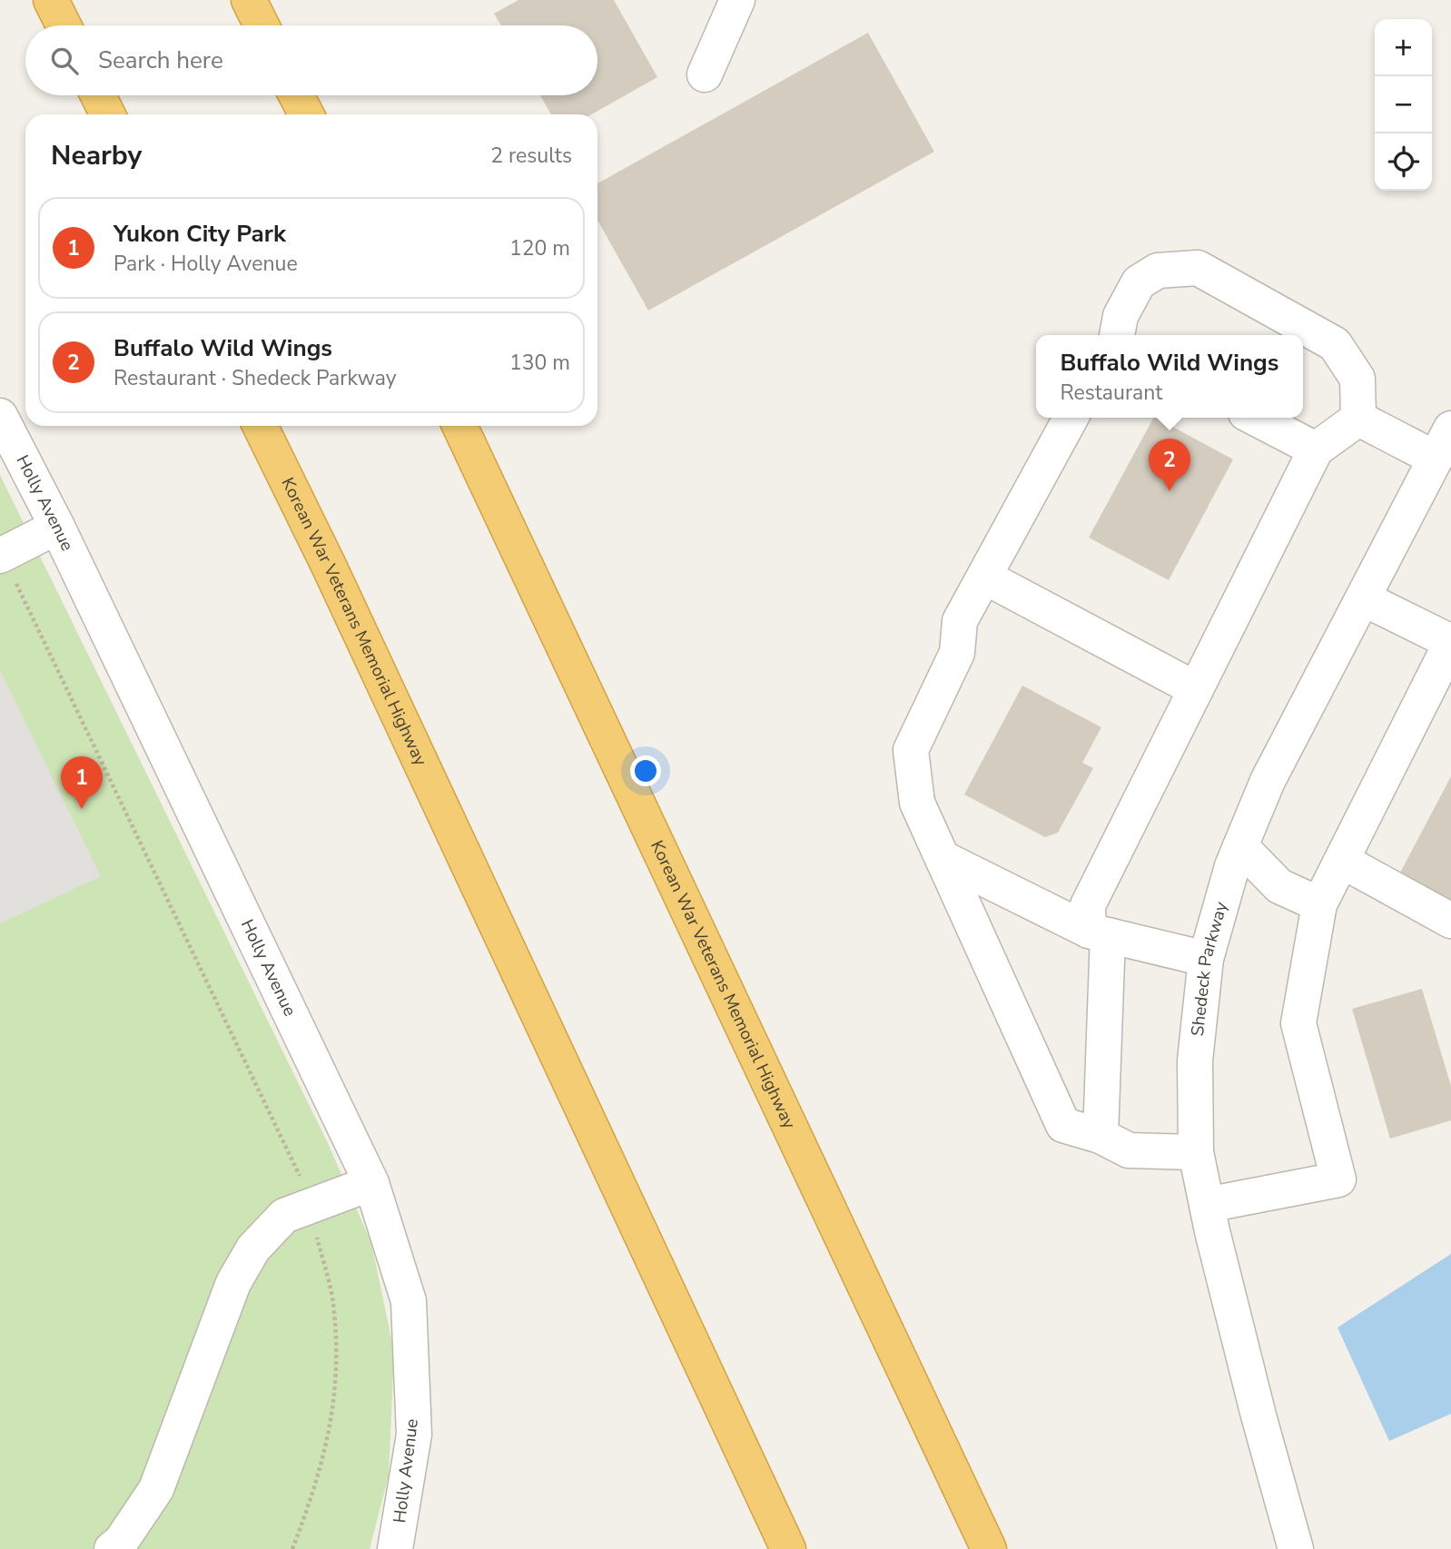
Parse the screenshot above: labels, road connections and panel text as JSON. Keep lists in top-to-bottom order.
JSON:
{
  "streets": {
    "highway": ["Korean War Veterans Memorial Highway"],
    "street": ["Holly Avenue", "Shedeck Parkway"]
  },
  "page": {
    "map_buttons": ["+", "−"],
    "search": "Search here",
    "heading": ["Nearby", "2 results"],
    "list": [
      {
        "mark": "1",
        "name": "Yukon City Park",
        "note": "Park · Holly Avenue",
        "value": "120 m"
      },
      {
        "mark": "2",
        "name": "Buffalo Wild Wings",
        "note": "Restaurant · Shedeck Parkway",
        "value": "130 m"
      }
    ],
    "popup": ["Buffalo Wild Wings", "Restaurant"],
    "pins": ["2", "1"]
  }
}
